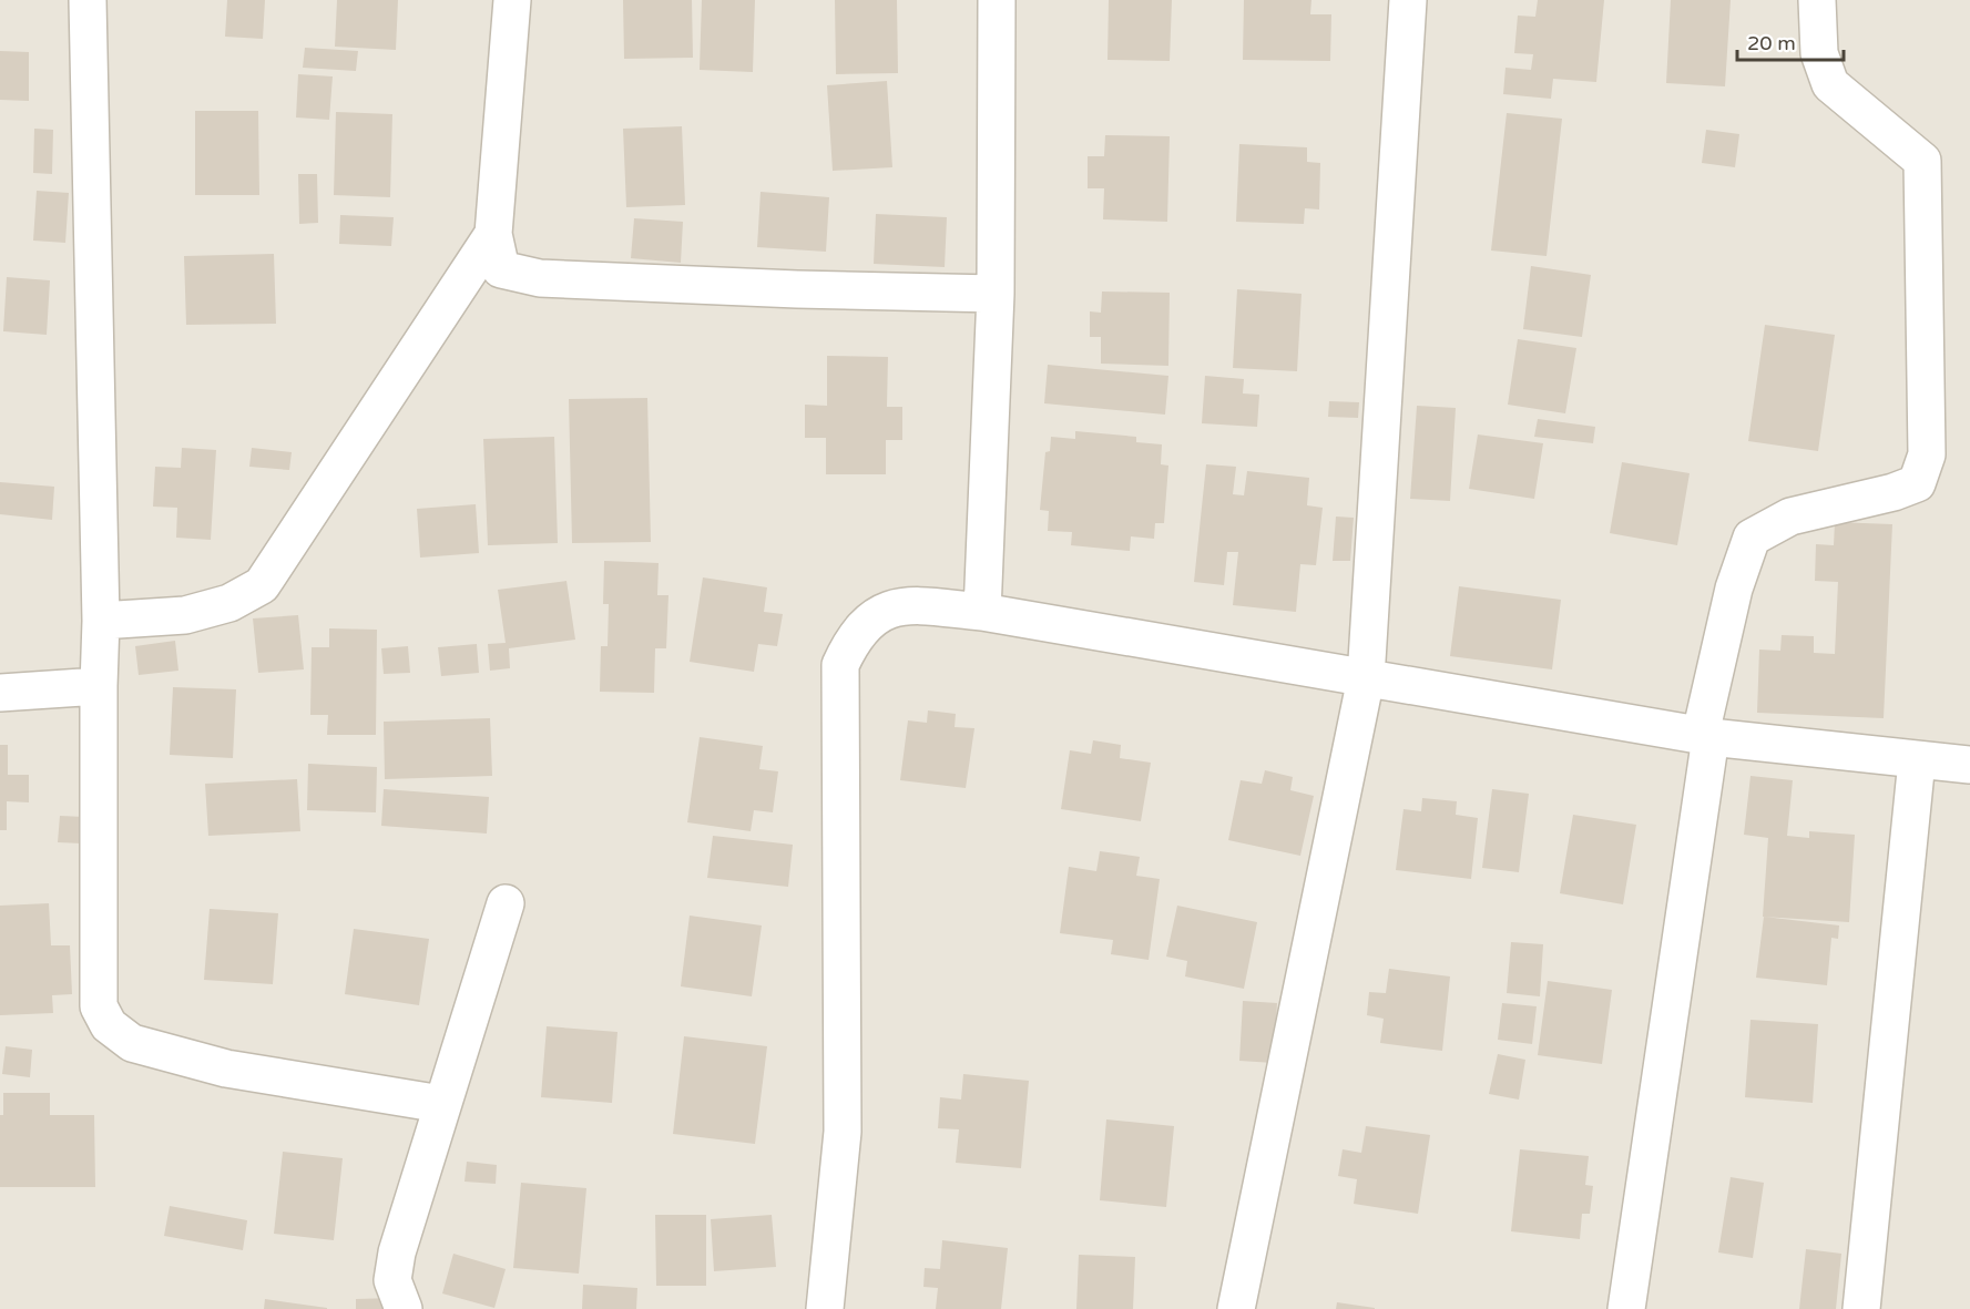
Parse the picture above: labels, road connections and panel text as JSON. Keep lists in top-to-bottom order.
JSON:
{
  "scale_bar": "20 m"
}
